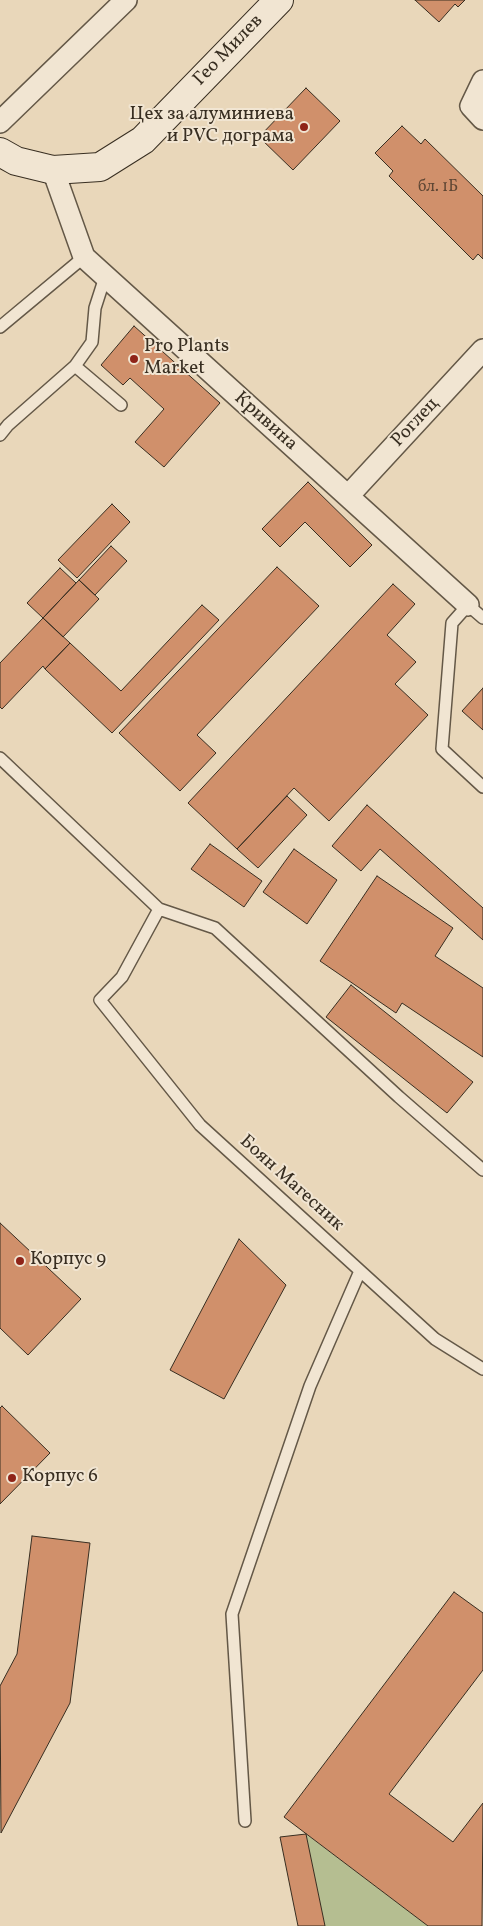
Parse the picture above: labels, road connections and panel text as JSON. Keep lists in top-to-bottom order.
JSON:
{
  "streets": {
    "street": ["Гео Милев", "Кривина", "Роглец"],
    "lane": ["Боян Магесник"]
  },
  "crossings": [
    ["Гео Милев", "Кривина"],
    ["Кривина", "Роглец"]
  ],
  "places": [
    "Цех за алуминиева и PVC дограма",
    "Pro Plants Market",
    "Корпус 9",
    "Корпус 6"
  ],
  "house_numbers": ["бл. 1Б"]
}
